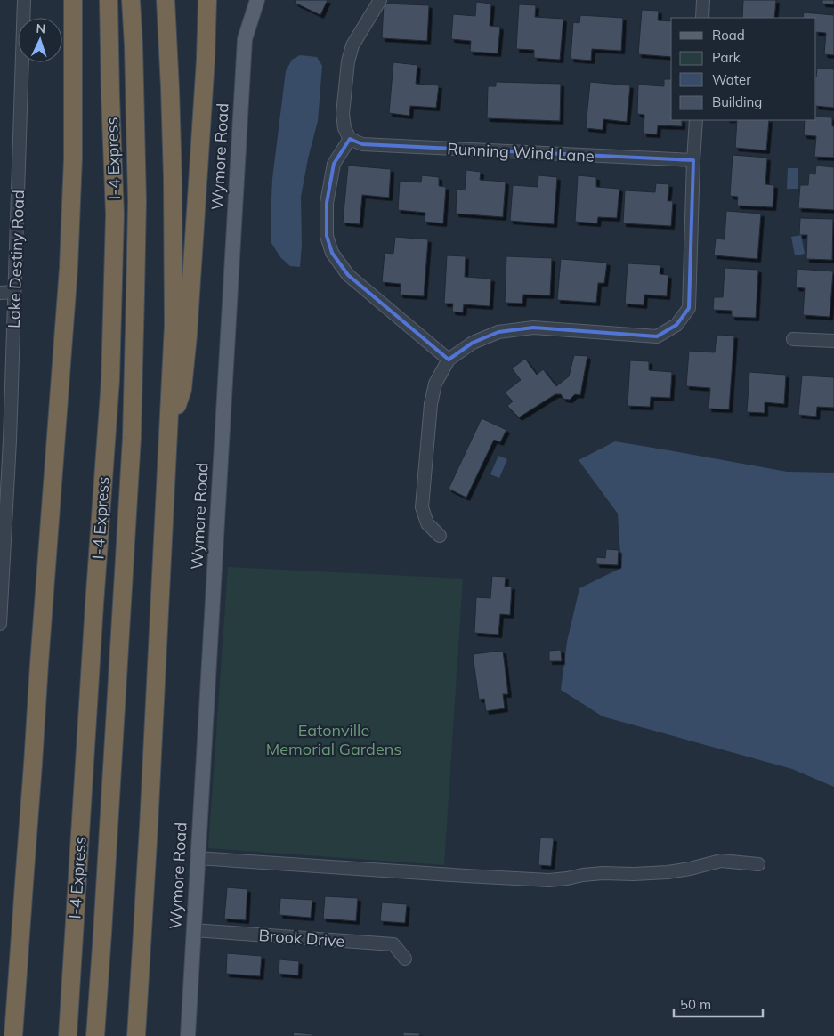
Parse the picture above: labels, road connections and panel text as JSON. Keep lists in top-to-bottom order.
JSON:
{
  "streets": {
    "highway": ["I-4 Express"],
    "main road": ["Wymore Road"],
    "street": ["Running Wind Lane", "Lake Destiny Road", "Brook Drive"]
  },
  "crossings": [
    ["Wymore Road", "Brook Drive"]
  ],
  "parks": ["Eatonville Memorial Gardens"],
  "legend": [
    "Road",
    "Park",
    "Water",
    "Building"
  ],
  "scale_bar": "50 m",
  "north": "top"
}
